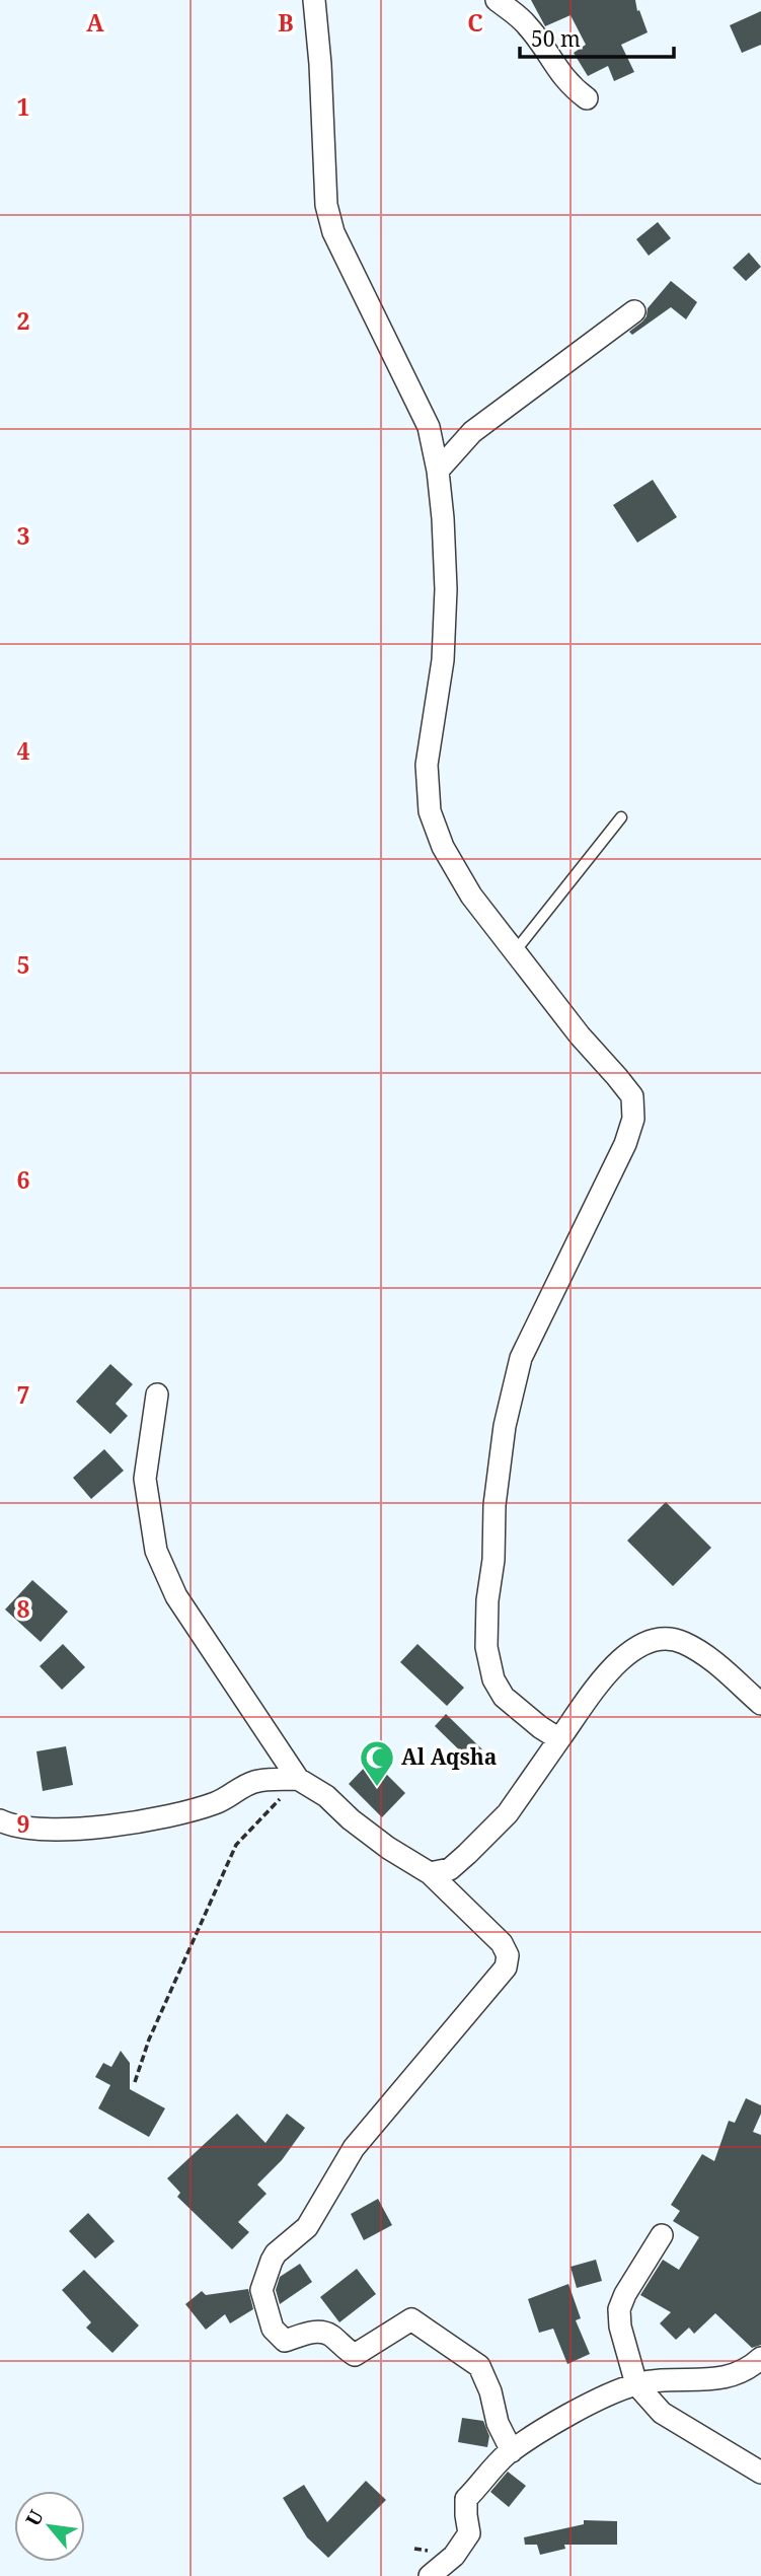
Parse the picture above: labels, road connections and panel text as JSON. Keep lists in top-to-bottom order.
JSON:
{
  "places": {
    "mosque": ["Al Aqsha"]
  },
  "scale_bar": "50 m",
  "north": "top left",
  "grid": {
    "columns": ["A", "B", "C"],
    "rows": [
      "1",
      "2",
      "3",
      "4",
      "5",
      "6",
      "7",
      "8",
      "9"
    ]
  }
}
